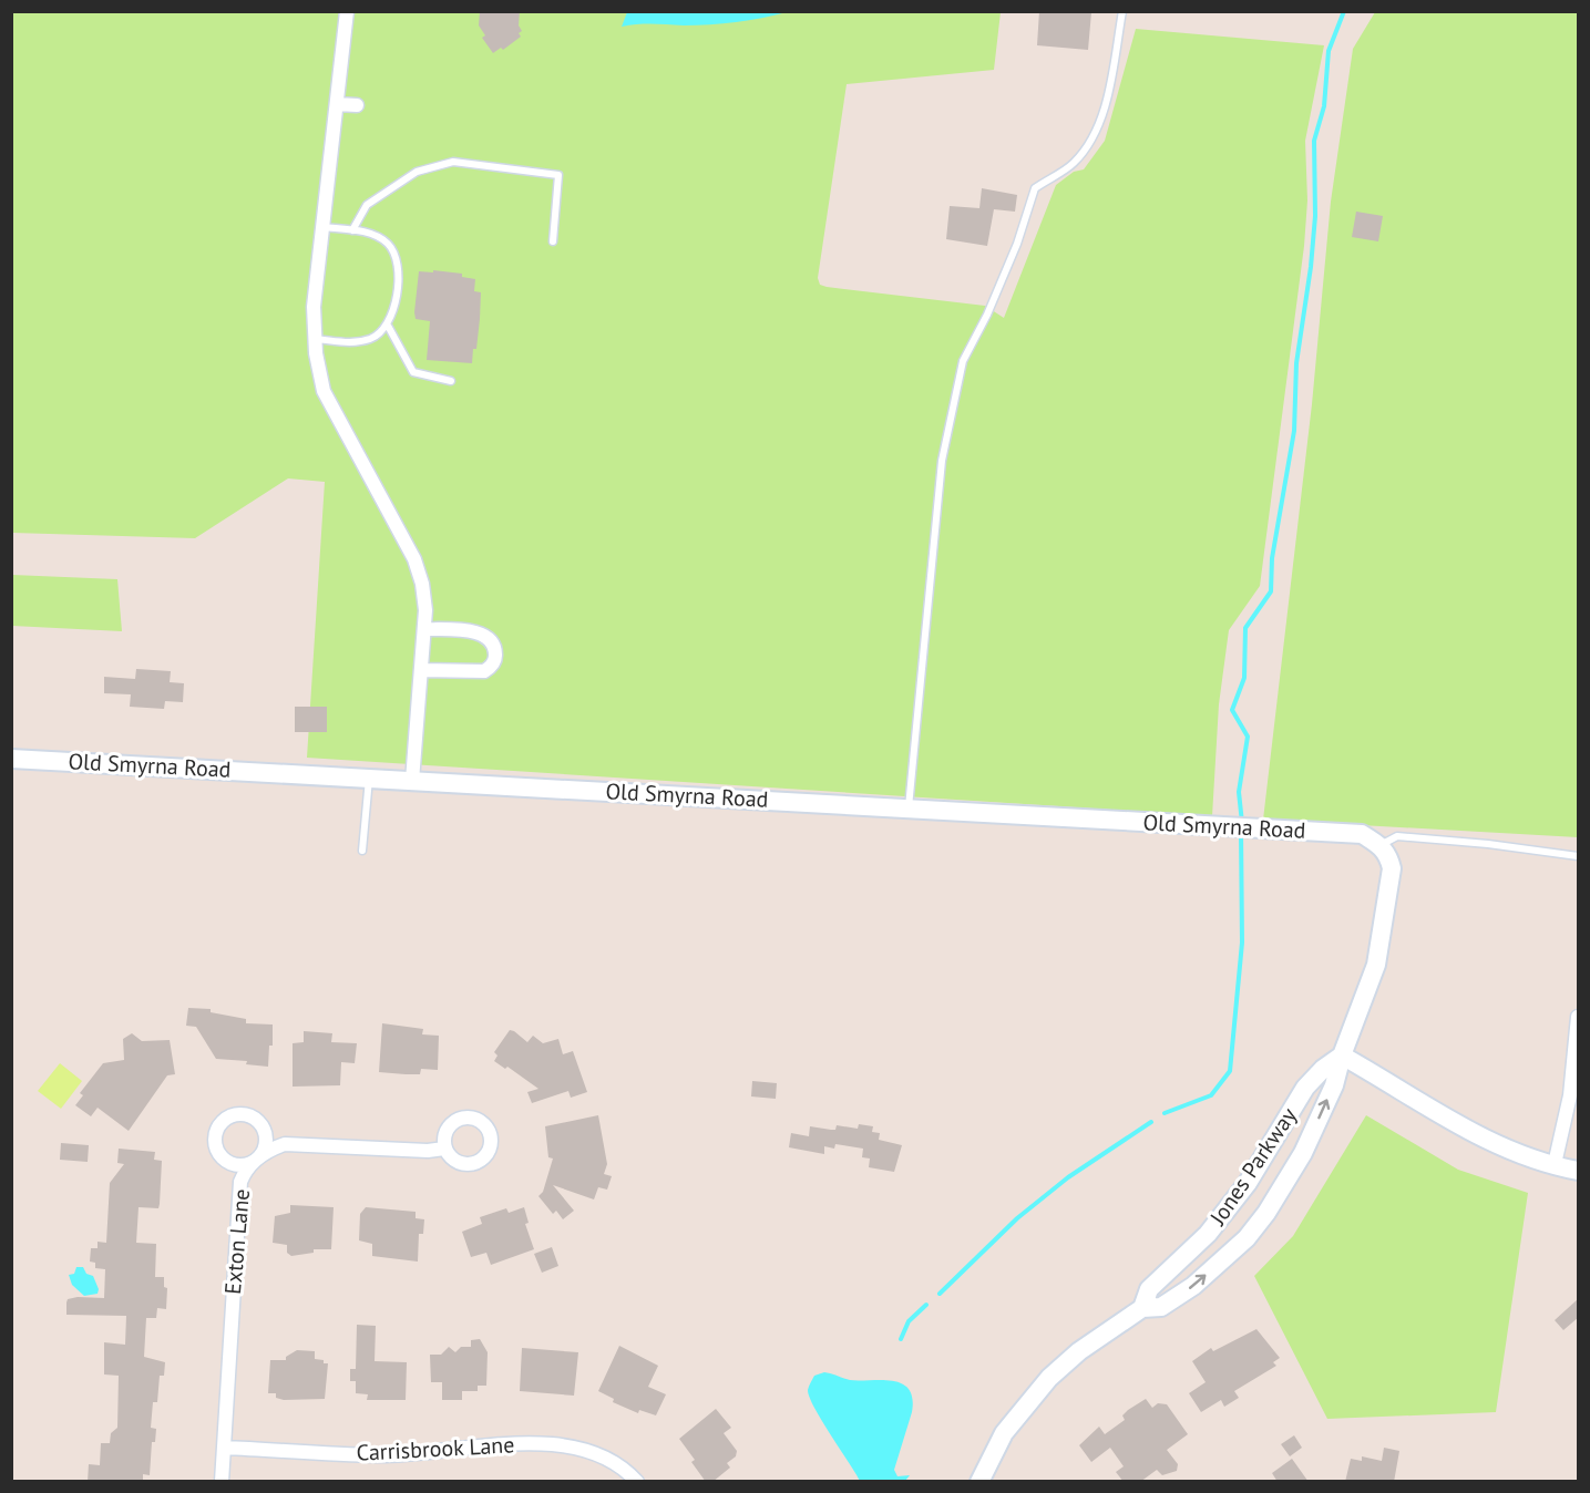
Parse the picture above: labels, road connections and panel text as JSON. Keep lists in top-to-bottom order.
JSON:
{
  "streets": {
    "street": [
      "Old Smyrna Road",
      "Jones Parkway",
      "Exton Lane",
      "Carrisbrook Lane"
    ]
  },
  "crossings": [
    ["Old Smyrna Road", "Jones Parkway"],
    ["Exton Lane", "Carrisbrook Lane"]
  ]
}
